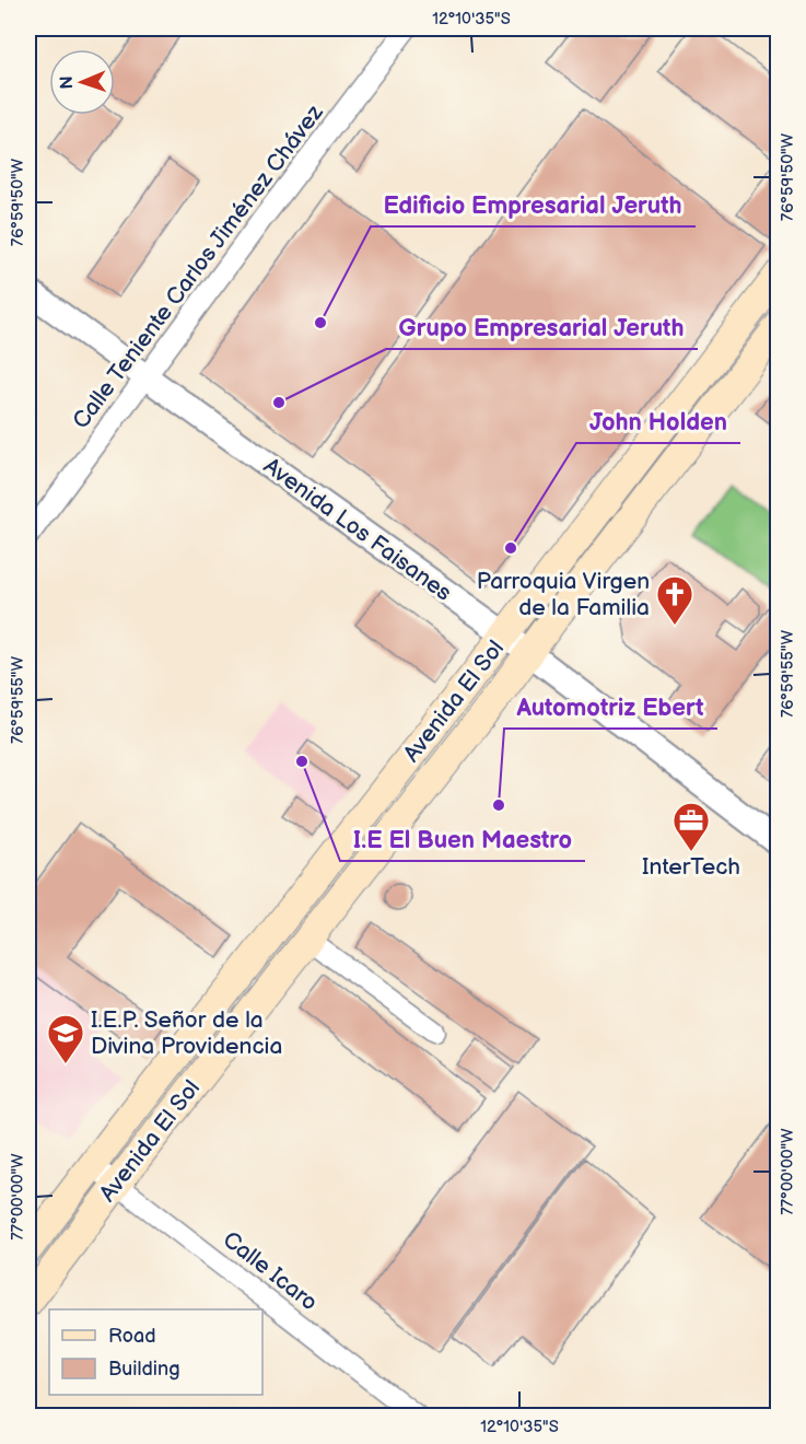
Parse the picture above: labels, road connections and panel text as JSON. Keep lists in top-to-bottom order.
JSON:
{
  "streets": {
    "main road": ["Avenida El Sol"],
    "street": ["Calle Teniente Carlos Jiménez Chávez", "Avenida Los Faisanes", "Calle Icaro"]
  },
  "crossings": [
    ["Calle Teniente Carlos Jiménez Chávez", "Avenida Los Faisanes"],
    ["Avenida Los Faisanes", "Avenida El Sol"],
    ["Avenida El Sol", "Calle Icaro"]
  ],
  "places": {
    "other": [
      "Edificio Empresarial Jeruth",
      "Grupo Empresarial Jeruth",
      "John Holden",
      "I.E El Buen Maestro",
      "Automotriz Ebert"
    ],
    "church": ["Parroquia Virgen de la Familia"],
    "office": ["InterTech"],
    "school or university": ["I.E.P. Señor de la Divina Providencia"]
  },
  "legend": ["Road", "Building"],
  "north": "left",
  "coordinates": [
    "12°10'35\"S",
    "76°59'50\"W",
    "76°59'55\"W",
    "77°00'00\"W"
  ]
}
